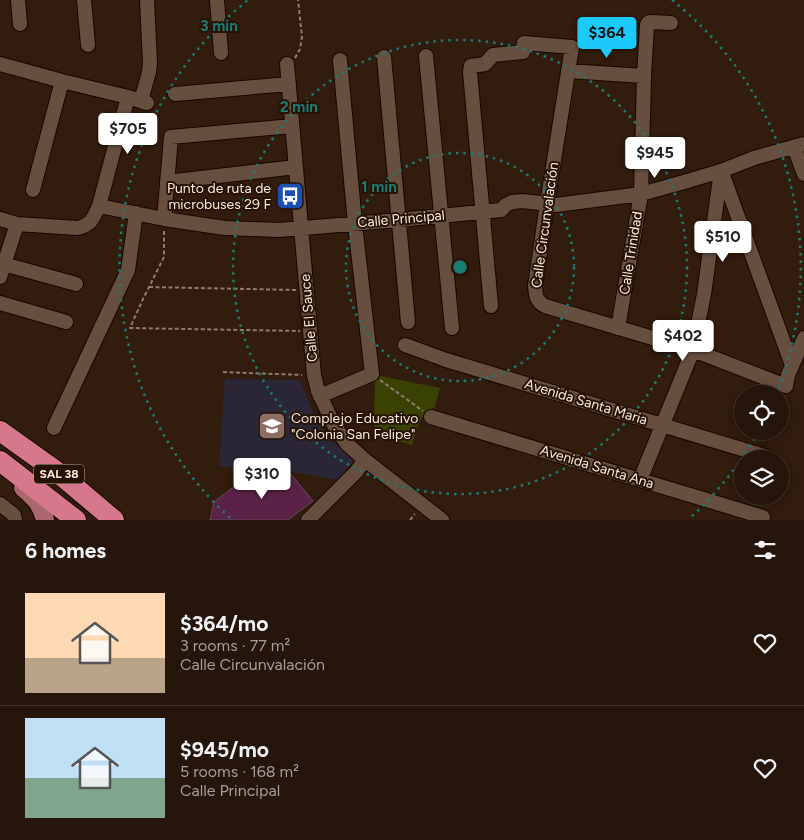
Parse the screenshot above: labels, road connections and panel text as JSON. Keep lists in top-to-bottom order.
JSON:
{
  "streets": {
    "highway": ["SAL 38"],
    "street": [
      "Calle Principal",
      "Calle Circunvalación",
      "Calle Trinidad",
      "Calle El Sauce",
      "Avenida Santa Maria",
      "Avenida Santa Ana"
    ]
  },
  "crossings": [
    ["Calle Principal", "Calle Circunvalación"],
    ["Calle Principal", "Calle Trinidad"],
    ["Calle Principal", "Calle El Sauce"],
    ["Calle Circunvalación", "Calle Trinidad"]
  ],
  "places": {
    "bus stop": ["Punto de ruta de microbuses 29 F"],
    "school or university": ["Complejo Educativo \"Colonia San Felipe\""]
  },
  "page": {
    "price": [
      "$364",
      "$705",
      "$945",
      "$510",
      "$402",
      "$310"
    ],
    "heading": "6 homes",
    "list": [
      {
        "name": "$364/mo",
        "note": "3 rooms · 77 m² · Calle Circunvalación"
      },
      {
        "name": "$945/mo",
        "note": "5 rooms · 168 m² · Calle Principal"
      }
    ]
  },
  "rings": ["3 min", "2 min", "1 min"]
}
